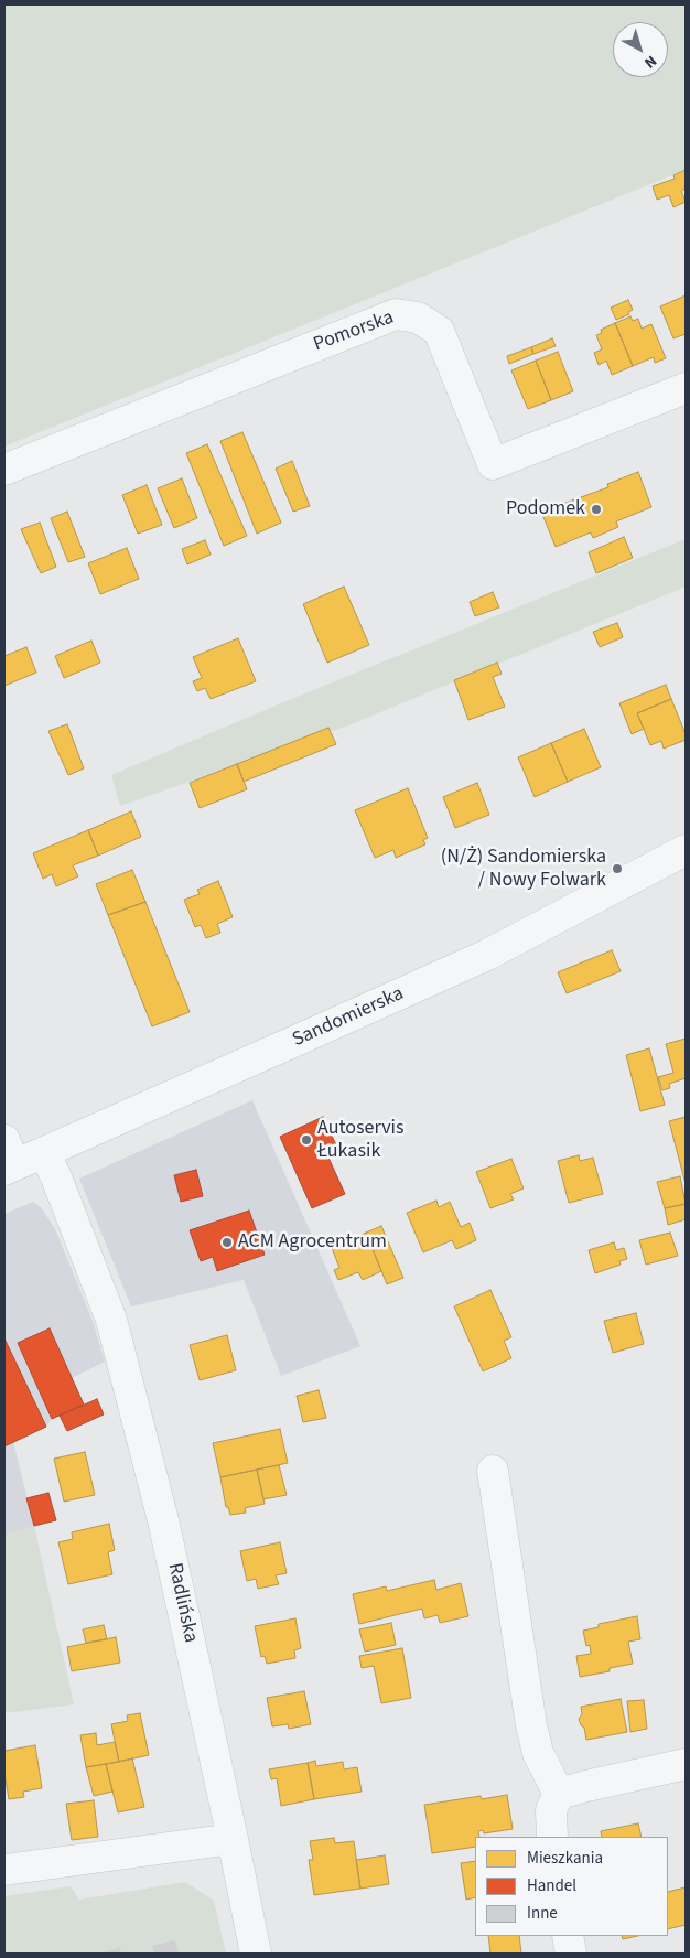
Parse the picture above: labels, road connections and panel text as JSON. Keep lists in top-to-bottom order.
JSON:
{
  "streets": {
    "street": ["Pomorska", "Sandomierska", "Radlińska"]
  },
  "crossings": [
    ["Sandomierska", "Radlińska"]
  ],
  "places": [
    "Podomek",
    "(N/Ż) Sandomierska / Nowy Folwark",
    "Autoservis Łukasik",
    "ACM Agrocentrum"
  ],
  "legend": ["Mieszkania", "Handel", "Inne"],
  "north": "bottom right"
}
